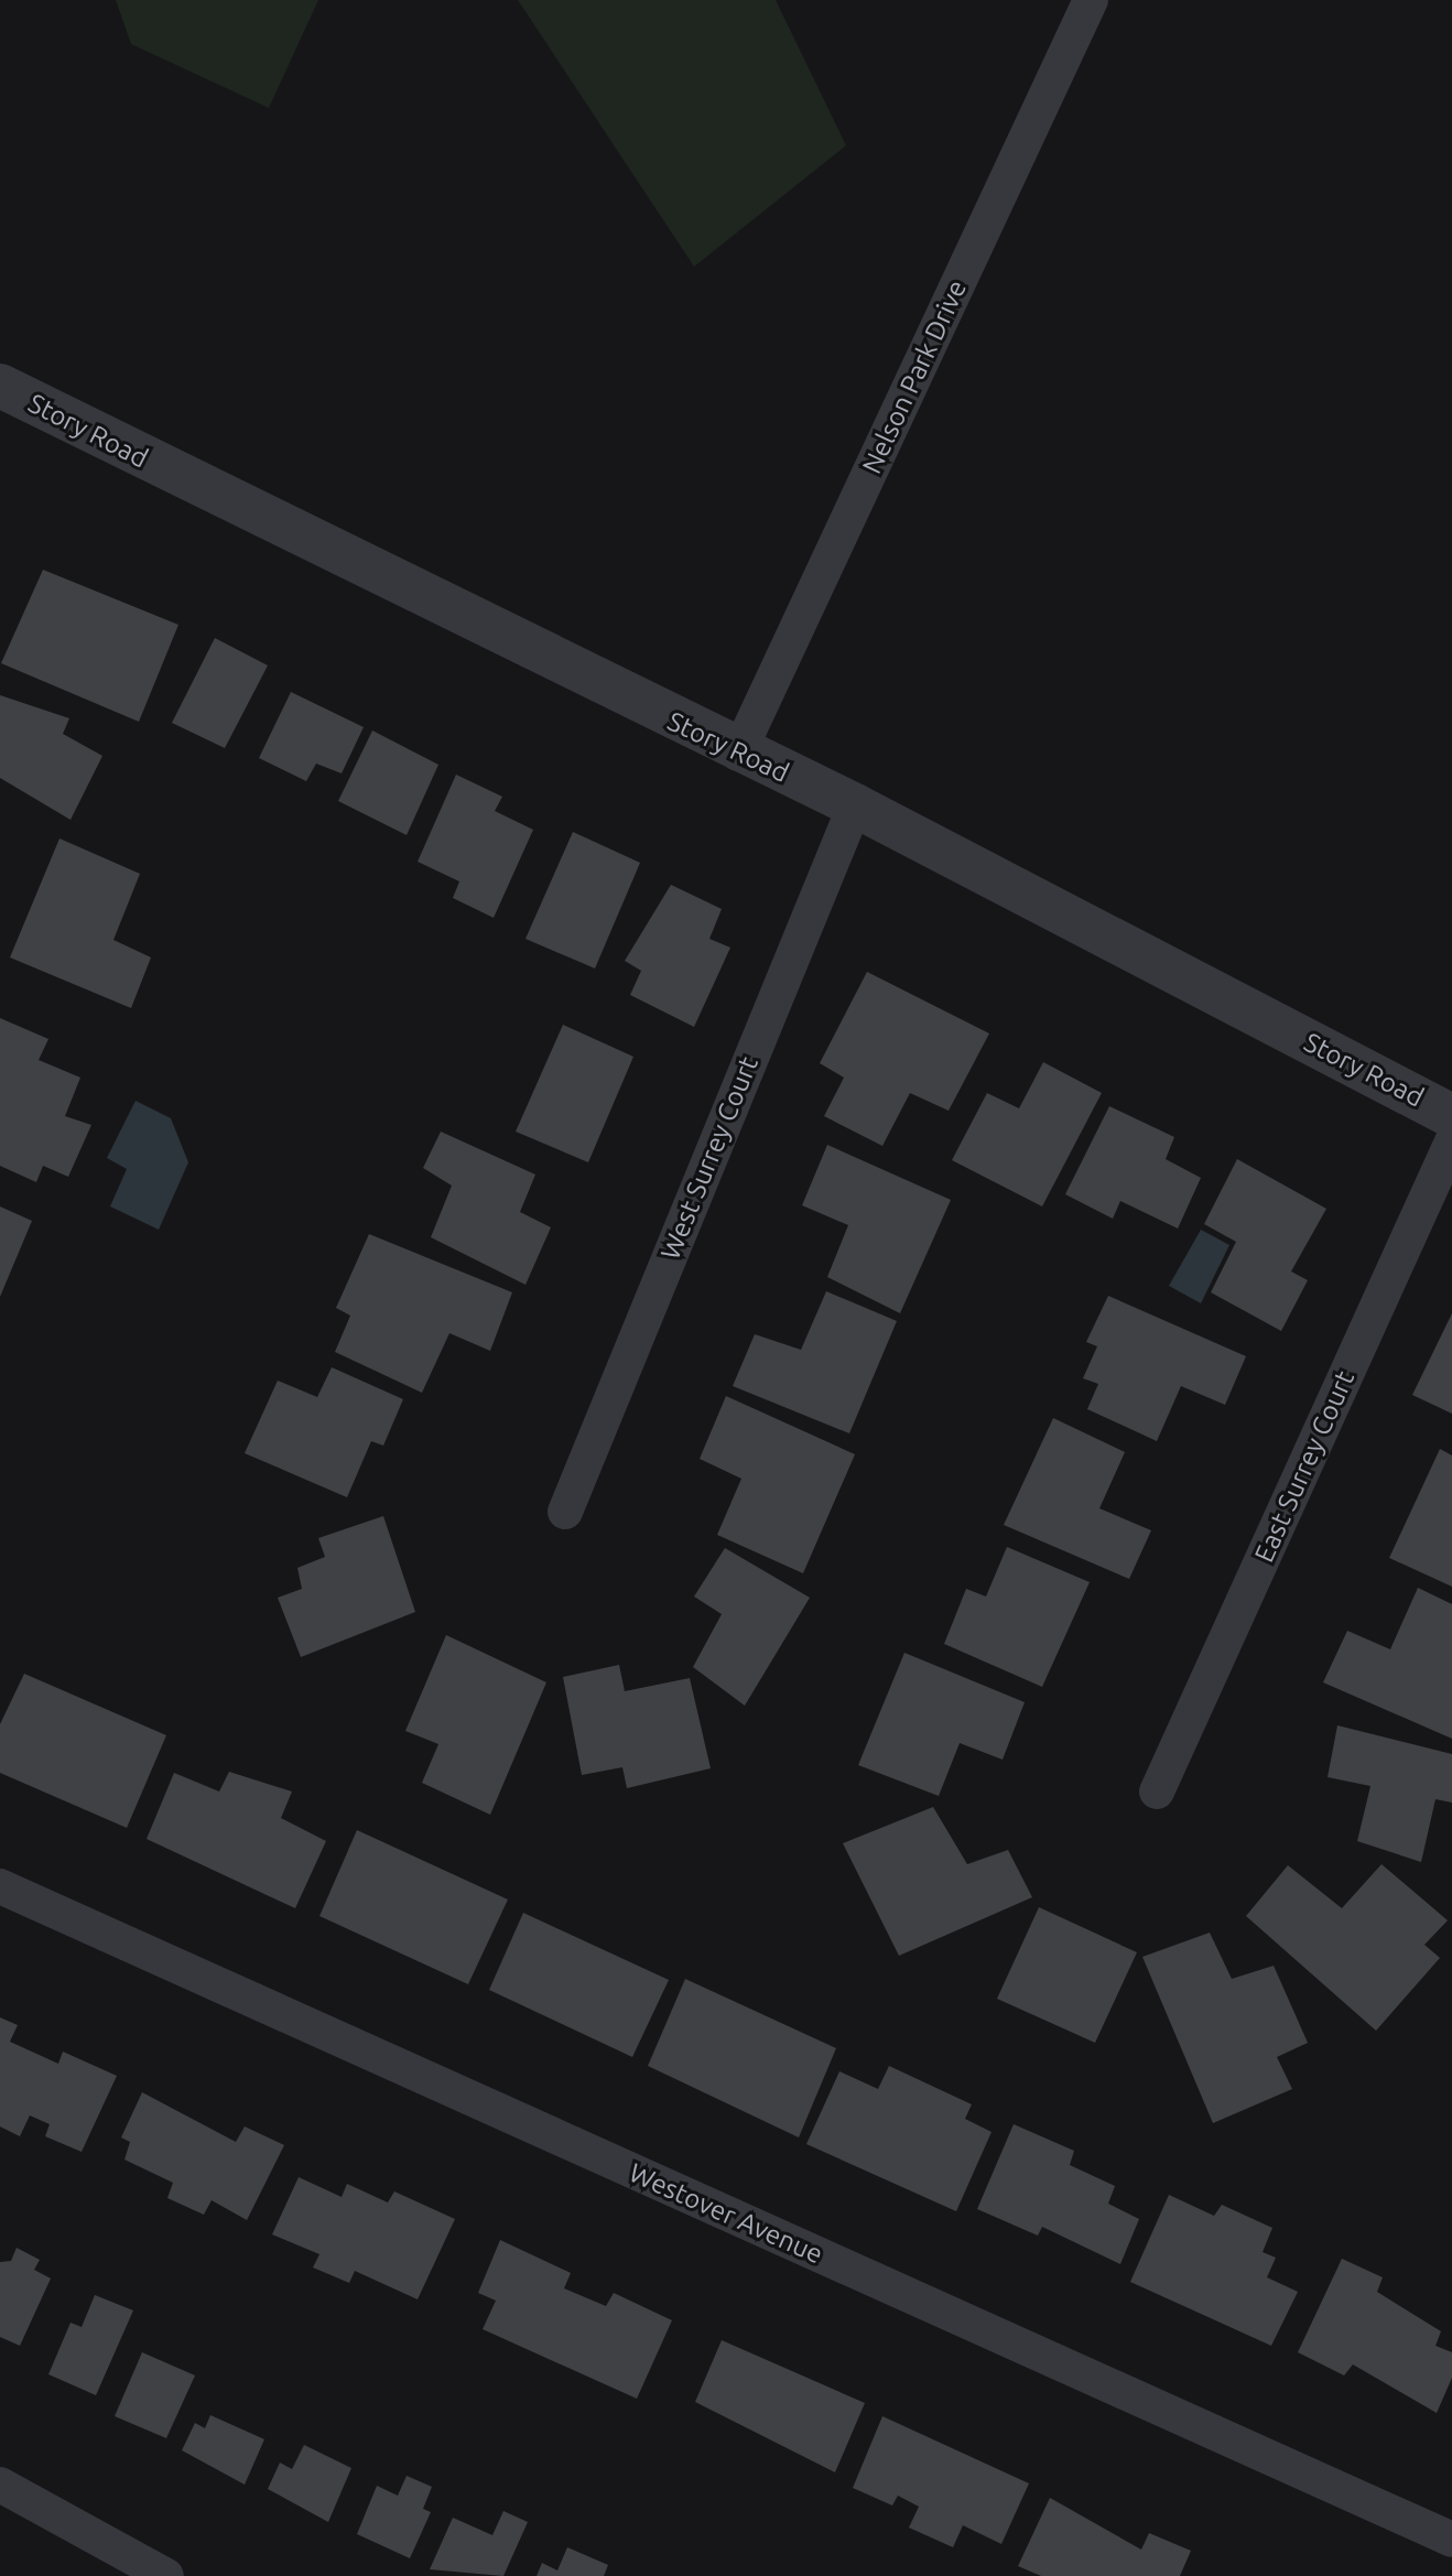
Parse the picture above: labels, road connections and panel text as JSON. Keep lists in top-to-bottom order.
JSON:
{
  "streets": {
    "street": [
      "Nelson Park Drive",
      "Story Road",
      "West Surrey Court",
      "East Surrey Court",
      "Westover Avenue"
    ]
  },
  "crossings": [
    ["Nelson Park Drive", "Story Road"],
    ["Story Road", "West Surrey Court"]
  ]
}
